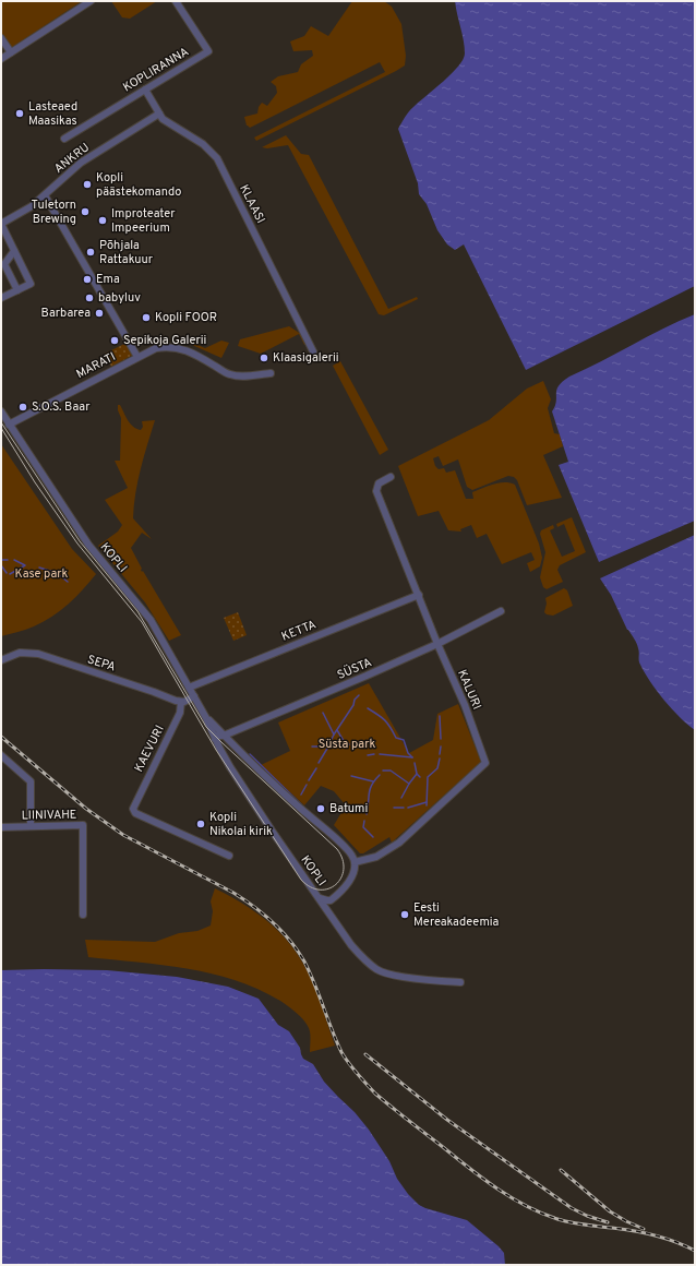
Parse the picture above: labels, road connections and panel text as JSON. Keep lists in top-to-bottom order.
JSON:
{
  "streets": {
    "street": [
      "KOPLIRANNA",
      "ANKRU",
      "KLAASI",
      "MARATI",
      "KOPLI",
      "KETTA",
      "SEPA",
      "SÜSTA",
      "KALURI",
      "KAEVURI",
      "LIINIVAHE"
    ]
  },
  "crossings": [
    ["KOPLIRANNA", "KLAASI"],
    ["ANKRU", "KLAASI"],
    ["MARATI", "KOPLI"],
    ["KOPLI", "KETTA"],
    ["KOPLI", "SÜSTA"],
    ["KOPLI", "KALURI"],
    ["KETTA", "KALURI"],
    ["SEPA", "KAEVURI"],
    ["SÜSTA", "KALURI"]
  ],
  "parks": ["Kase park", "Süsta park"],
  "places": [
    "Lasteaed Maasikas",
    "Kopli päästekomando",
    "Tuletorn Brewing",
    "Improteater Impeerium",
    "Põhjala Rattakuur",
    "Ema",
    "babyluv",
    "Barbarea",
    "Kopli FOOR",
    "Sepikoja Galerii",
    "Klaasigalerii",
    "S.O.S. Baar",
    "Batumi",
    "Kopli Nikolai kirik",
    "Eesti Mereakadeemia"
  ]
}
